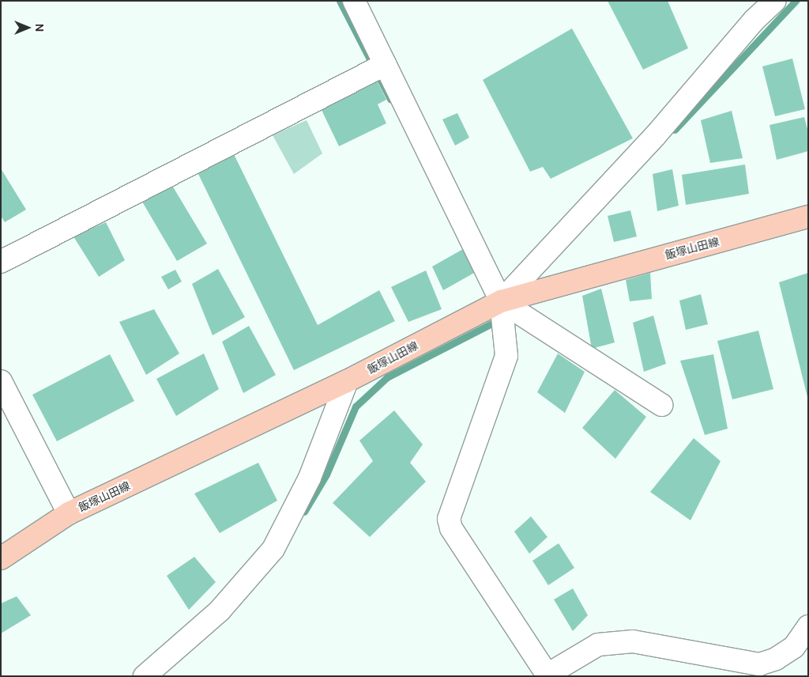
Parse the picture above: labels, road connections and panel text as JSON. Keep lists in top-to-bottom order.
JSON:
{
  "streets": {
    "main road": ["飯塚山田線"]
  },
  "north": "right"
}
